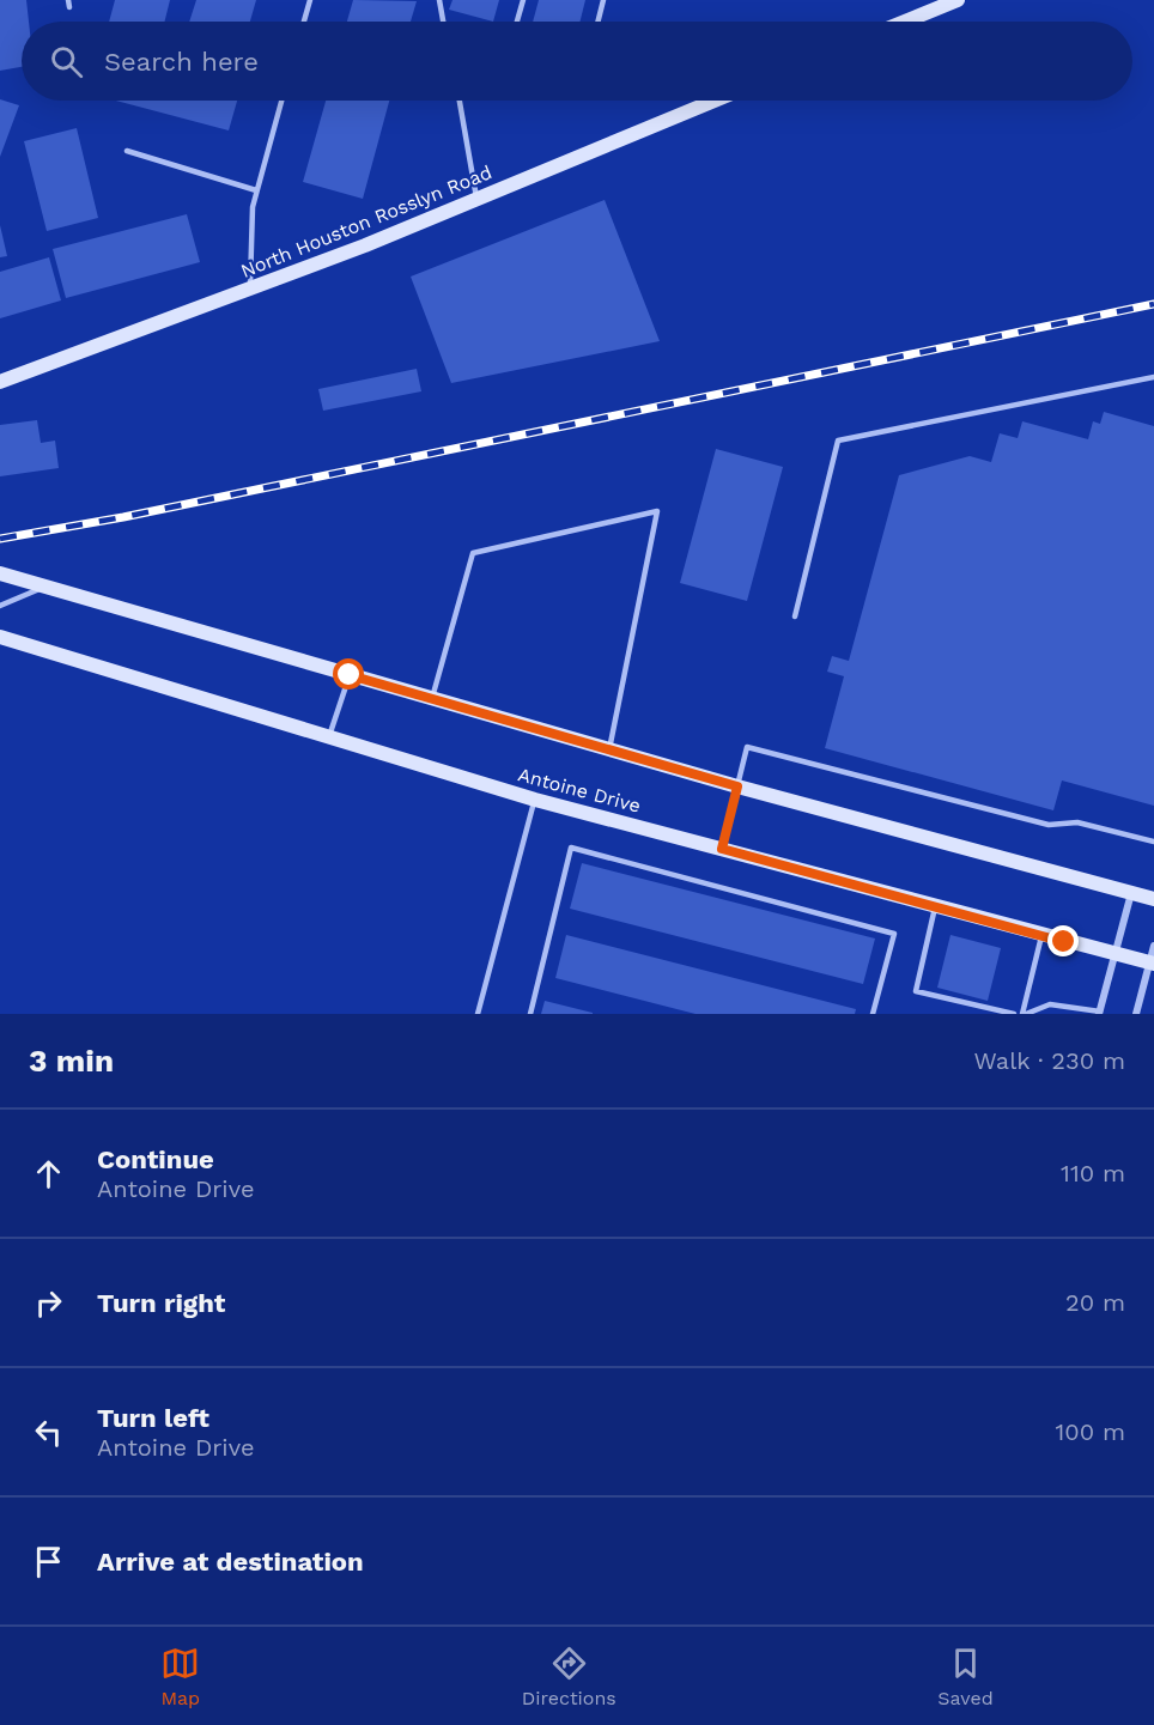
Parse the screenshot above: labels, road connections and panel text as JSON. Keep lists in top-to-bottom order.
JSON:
{
  "streets": {
    "main road": ["North Houston Rosslyn Road", "Antoine Drive"]
  },
  "page": {
    "search": "Search here",
    "heading": ["3 min", "Walk · 230 m"],
    "list": [
      ["Continue", "Antoine Drive", "110 m"],
      ["Turn right", "20 m"],
      ["Turn left", "Antoine Drive", "100 m"],
      "Arrive at destination"
    ],
    "nav": ["Map", "Directions", "Saved"]
  }
}
